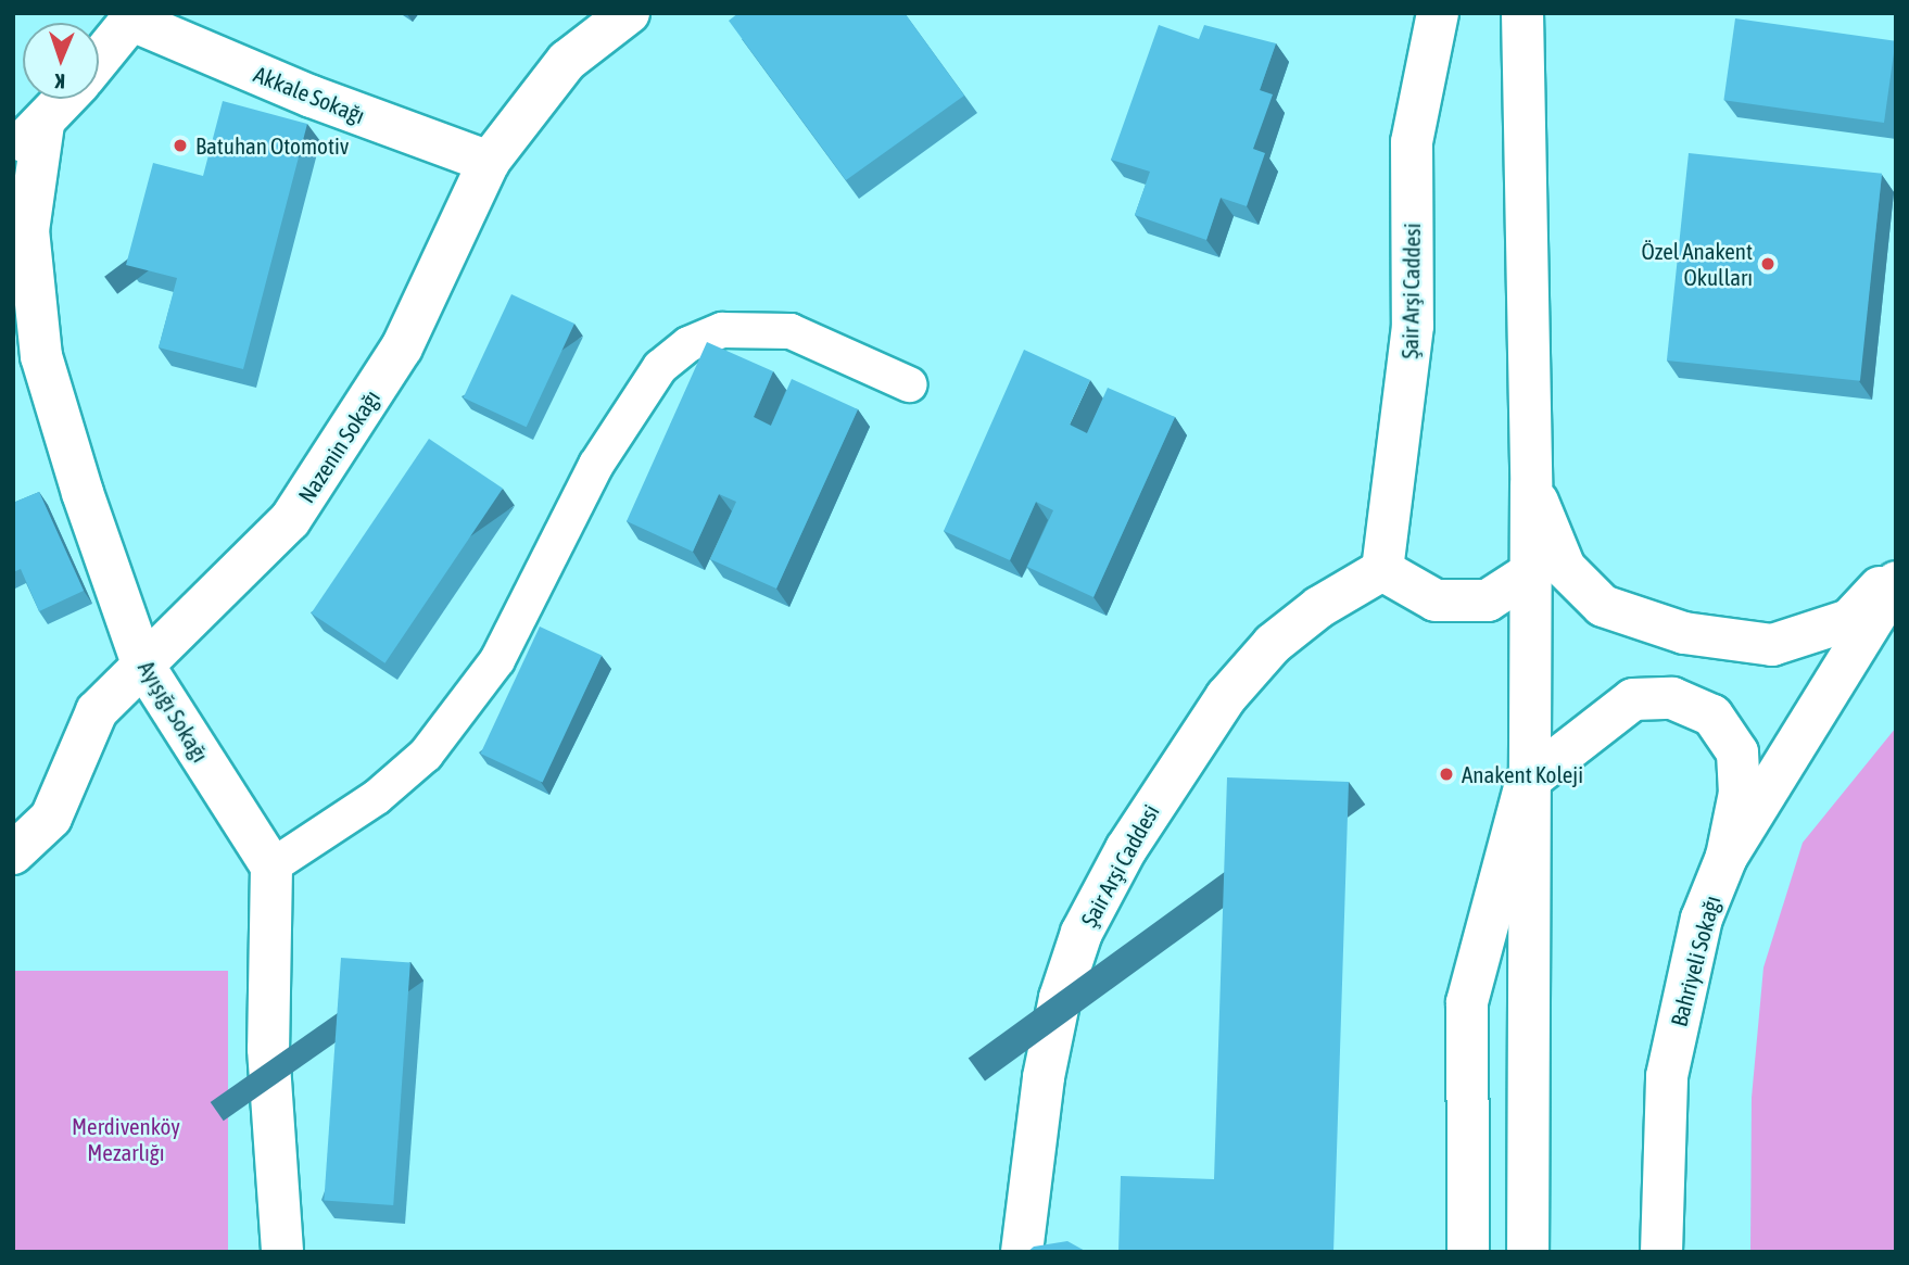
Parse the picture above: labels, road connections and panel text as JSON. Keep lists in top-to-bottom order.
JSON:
{
  "streets": {
    "street": [
      "Akkale Sokağı",
      "Şair Arşi Caddesi",
      "Nazenin Sokağı",
      "Ayışığı Sokağı",
      "Bahriyeli Sokağı"
    ]
  },
  "crossings": [
    ["Akkale Sokağı", "Nazenin Sokağı"],
    ["Nazenin Sokağı", "Ayışığı Sokağı"]
  ],
  "parks": ["Merdivenköy Mezarlığı"],
  "places": ["Batuhan Otomotiv", "Özel Anakent Okulları", "Anakent Koleji"],
  "north": "bottom"
}
